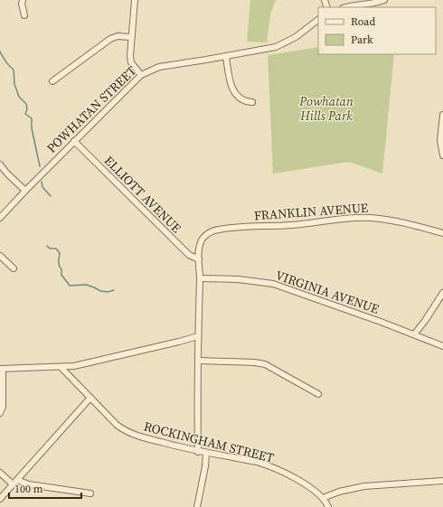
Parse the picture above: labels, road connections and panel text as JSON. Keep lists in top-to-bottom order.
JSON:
{
  "streets": {
    "street": [
      "POWHATAN STREET",
      "ELLIOTT AVENUE",
      "FRANKLIN AVENUE",
      "VIRGINIA AVENUE",
      "ROCKINGHAM STREET"
    ]
  },
  "crossings": [
    ["POWHATAN STREET", "ELLIOTT AVENUE"],
    ["ELLIOTT AVENUE", "FRANKLIN AVENUE"]
  ],
  "parks": ["Powhatan Hills Park"],
  "legend": ["Road", "Park"],
  "scale_bar": "100 m"
}
